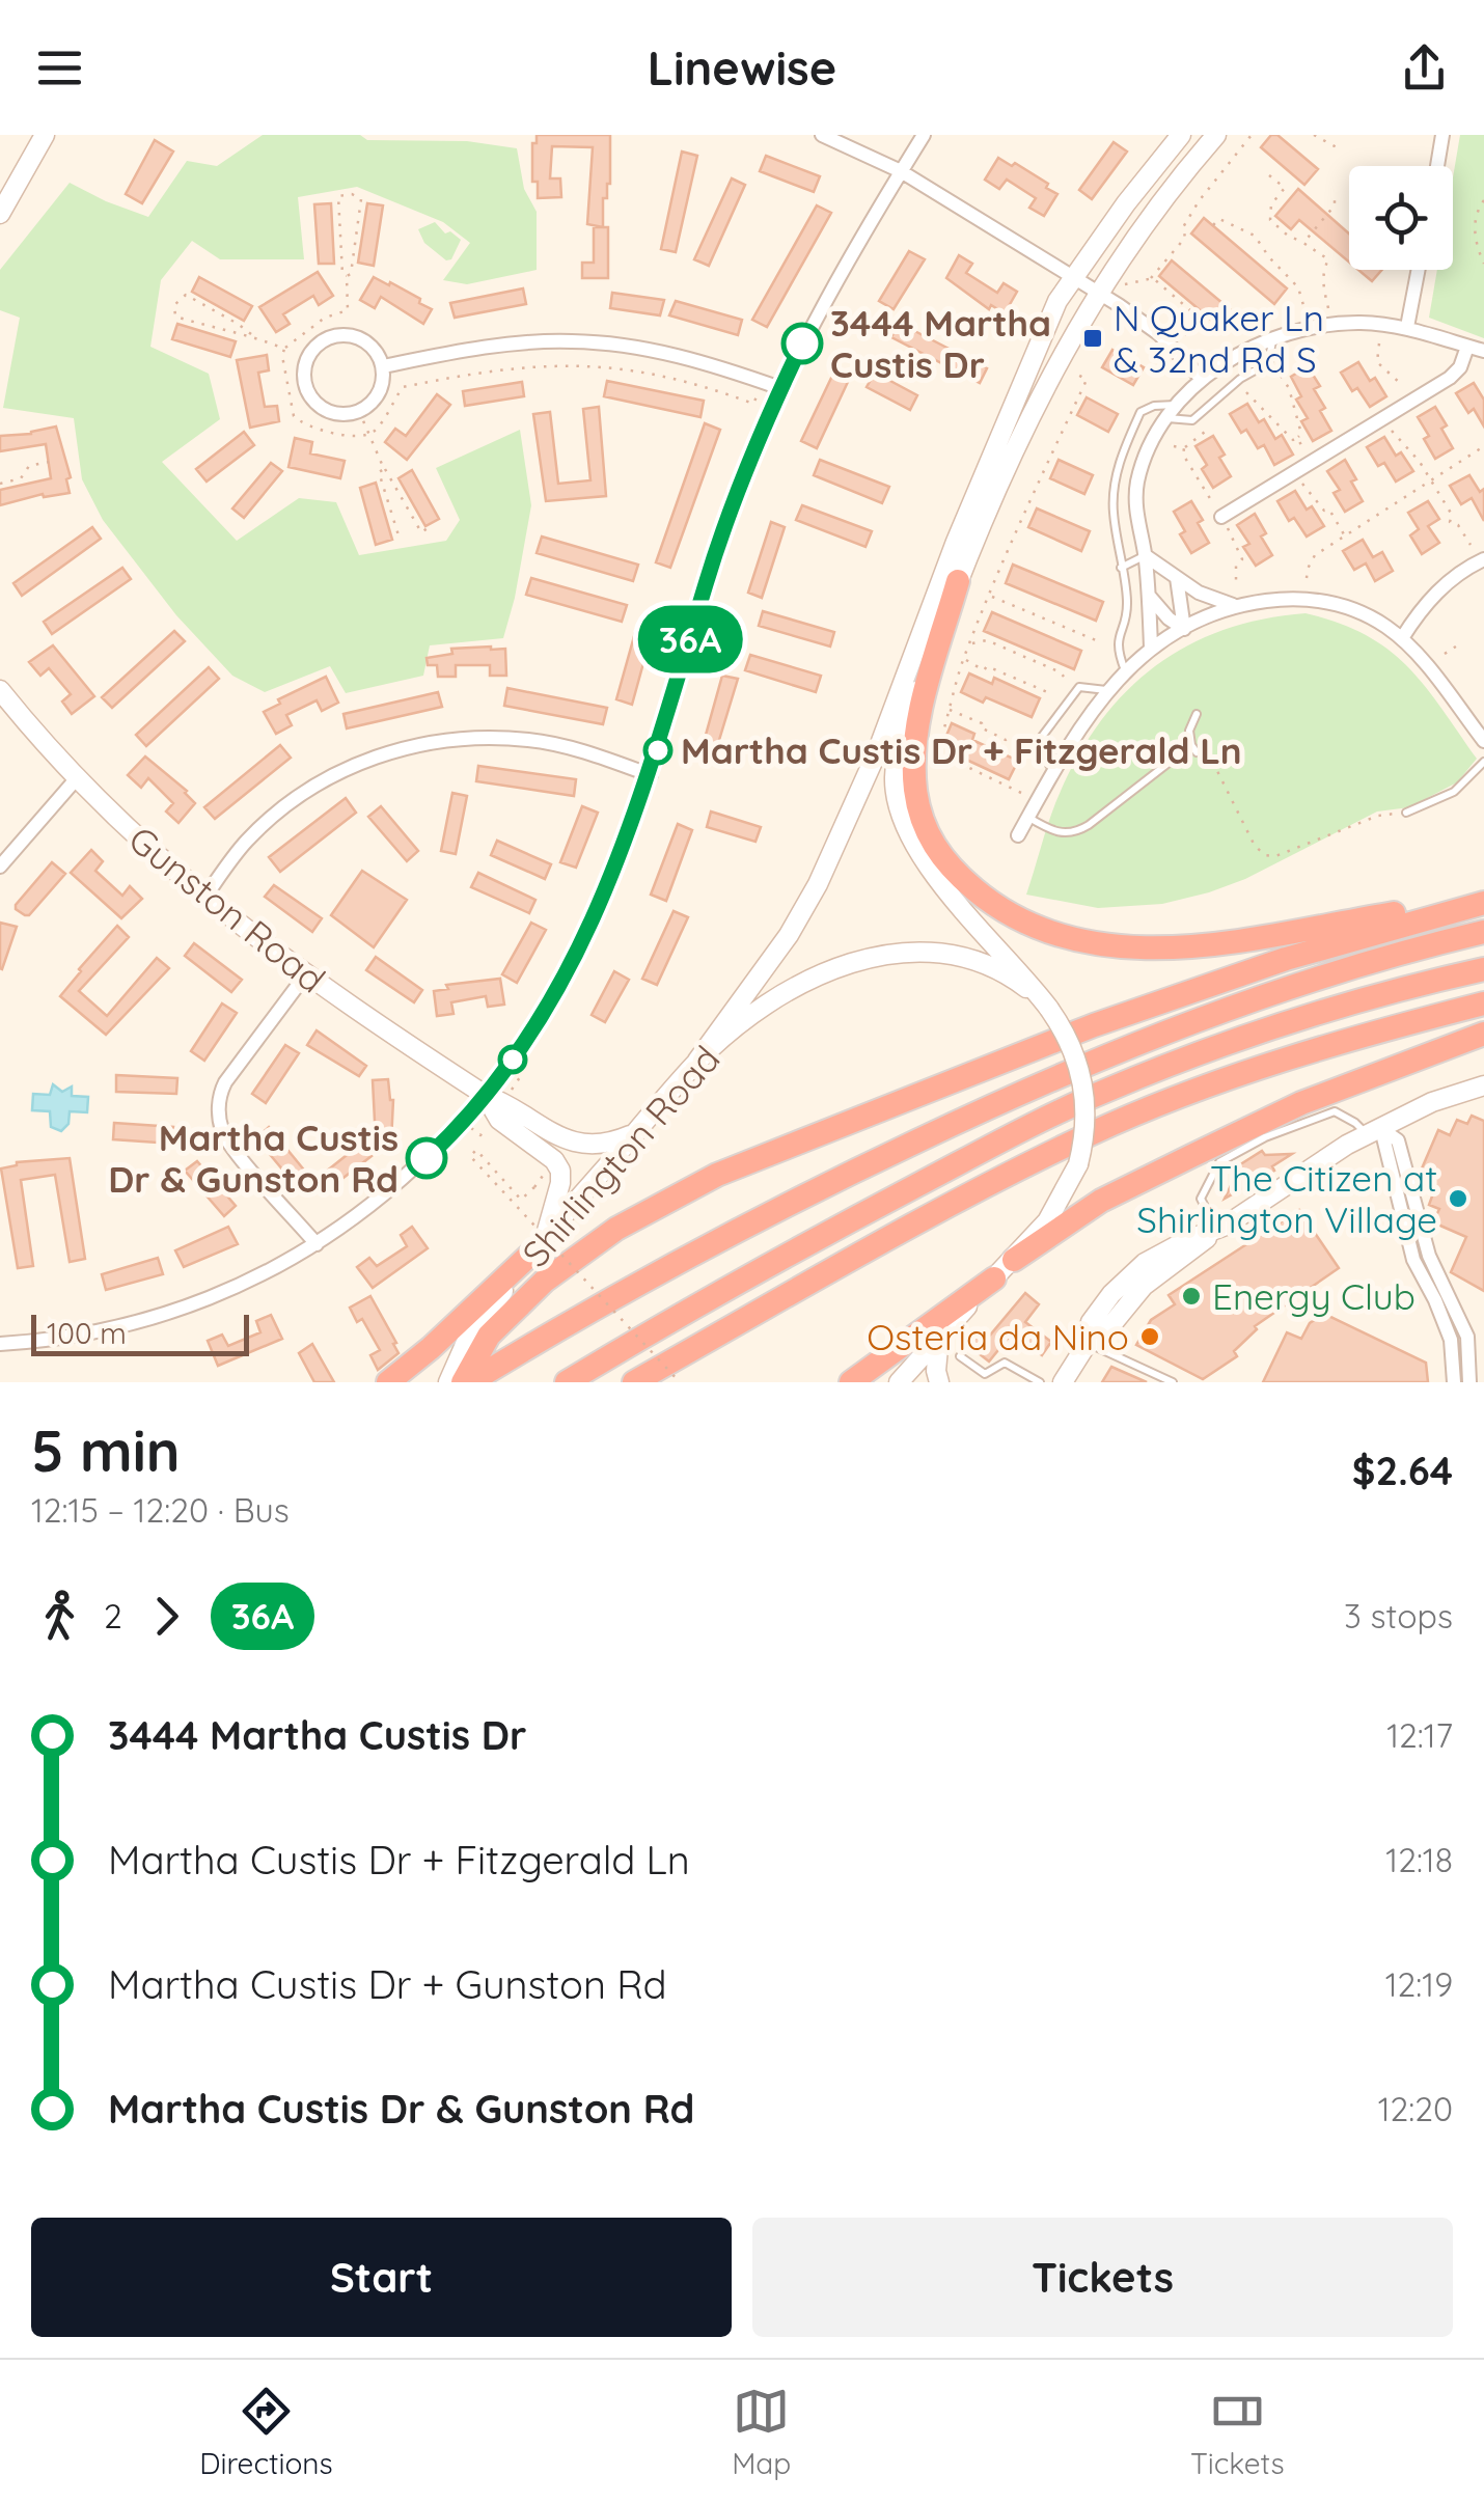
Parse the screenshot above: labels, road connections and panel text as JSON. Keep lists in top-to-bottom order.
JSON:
{
  "streets": {
    "main road": ["Gunston Road", "Shirlington Road"]
  },
  "crossings": [
    ["Gunston Road", "Shirlington Road"]
  ],
  "places": {
    "transit": ["N Quaker Ln & 32nd Rd S"],
    "other": [
      "3444 Martha Custis Dr",
      "Martha Custis Dr + Fitzgerald Ln",
      "Martha Custis Dr & Gunston Rd",
      "The Citizen at Shirlington Village",
      "Energy Club",
      "Osteria da Nino"
    ]
  },
  "lines": ["bus line 36A"],
  "scale_bar": "100 m",
  "page": {
    "header": "Linewise",
    "on_map": "36A",
    "scale": "100 m",
    "heading": ["5 min", "12:15 – 12:20 · Bus", "$2.64"],
    "legs": ["2", "36A", "3 stops"],
    "list": [
      {
        "name": "3444 Martha Custis Dr",
        "value": "12:17"
      },
      {
        "name": "Martha Custis Dr + Fitzgerald Ln",
        "value": "12:18"
      },
      {
        "name": "Martha Custis Dr + Gunston Rd",
        "value": "12:19"
      },
      {
        "name": "Martha Custis Dr & Gunston Rd",
        "value": "12:20"
      }
    ],
    "buttons": ["Start", "Tickets"],
    "tabs": ["Directions", "Map", "Tickets"]
  }
}
